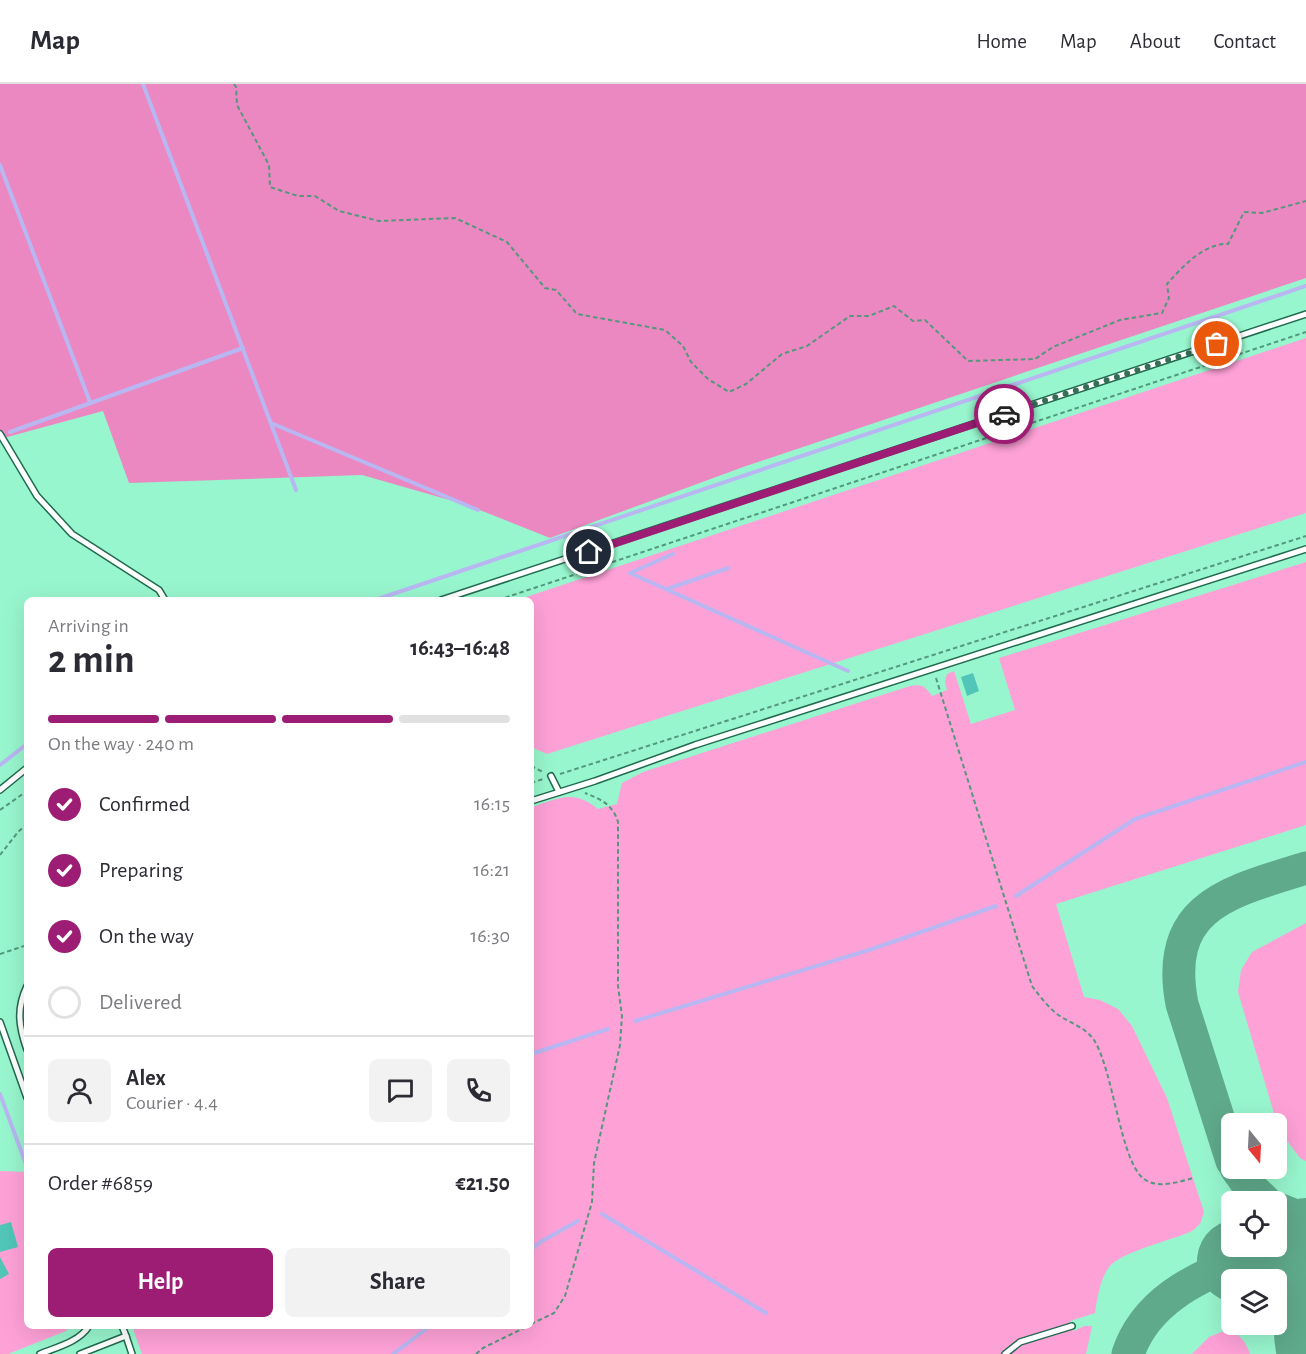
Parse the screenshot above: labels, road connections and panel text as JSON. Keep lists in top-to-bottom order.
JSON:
{
  "north": "bottom",
  "page": {
    "header": "Map",
    "nav": [
      "Home",
      "Map",
      "About",
      "Contact"
    ],
    "heading": ["2 min", "Arriving in", "16:43–16:48"],
    "panel": [
      "Alex",
      "Courier · 4.4",
      "Order #6859",
      "€21.50"
    ],
    "bar": "On the way · 240 m",
    "list": [
      ["Confirmed", "16:15"],
      ["Preparing", "16:21"],
      ["On the way", "16:30"],
      "Delivered"
    ],
    "buttons": ["Help", "Share"]
  }
}
